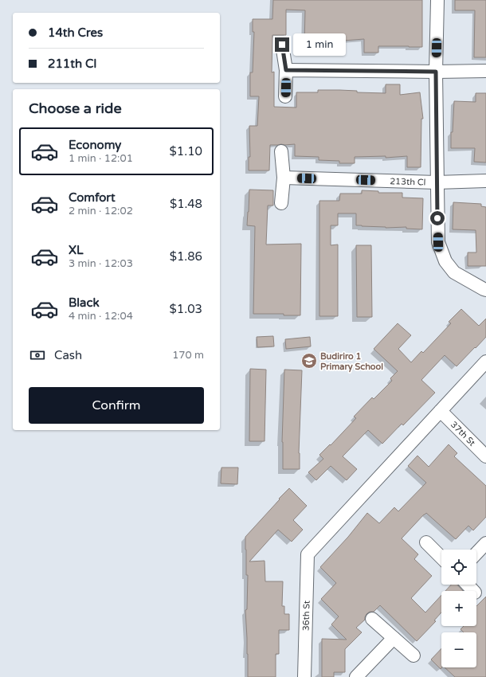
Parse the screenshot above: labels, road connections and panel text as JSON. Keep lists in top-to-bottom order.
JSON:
{
  "streets": {
    "street": ["213th Cl", "37th St", "36th St"]
  },
  "crossings": [
    ["37th St", "36th St"]
  ],
  "places": {
    "school or university": ["Budiriro 1 Primary School"]
  },
  "page": {
    "banner": ["14th Cres", "211th Cl"],
    "bubble": "1 min",
    "heading": "Choose a ride",
    "list": [
      {
        "name": "Economy",
        "note": "1 min · 12:01",
        "value": "$1.10"
      },
      {
        "name": "Comfort",
        "note": "2 min · 12:02",
        "value": "$1.48"
      },
      {
        "name": "XL",
        "note": "3 min · 12:03",
        "value": "$1.86"
      },
      {
        "name": "Black",
        "note": "4 min · 12:04",
        "value": "$1.03"
      }
    ],
    "pay": ["Cash", "170 m"],
    "buttons": "Confirm",
    "map_buttons": ["+", "−"]
  }
}
